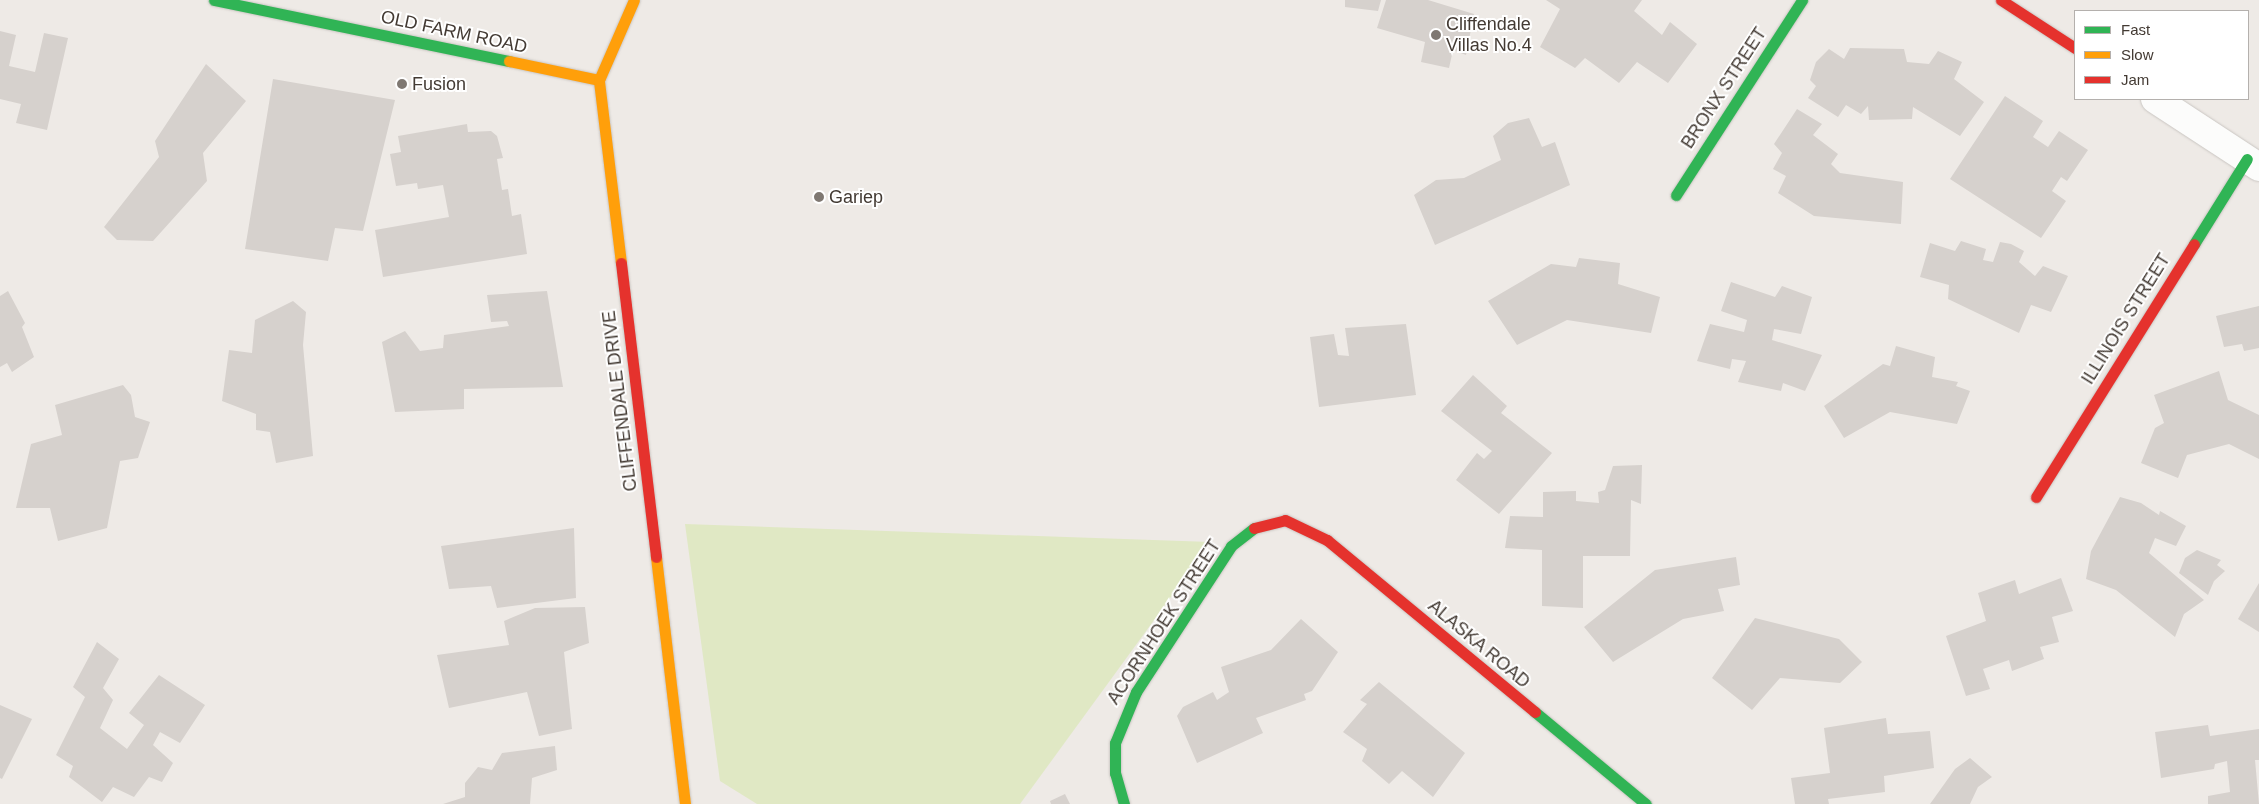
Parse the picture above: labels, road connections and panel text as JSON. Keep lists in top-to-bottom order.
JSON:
{
  "streets": {
    "street": [
      "OLD FARM ROAD",
      "BRONX STREET",
      "ILLINOIS STREET",
      "CLIFFENDALE DRIVE",
      "ACORNHOEK STREET",
      "ALASKA ROAD"
    ]
  },
  "crossings": [
    ["OLD FARM ROAD", "CLIFFENDALE DRIVE"],
    ["ACORNHOEK STREET", "ALASKA ROAD"]
  ],
  "places": ["Cliffendale Villas No.4", "Fusion", "Gariep"],
  "legend": ["Fast", "Slow", "Jam"]
}
